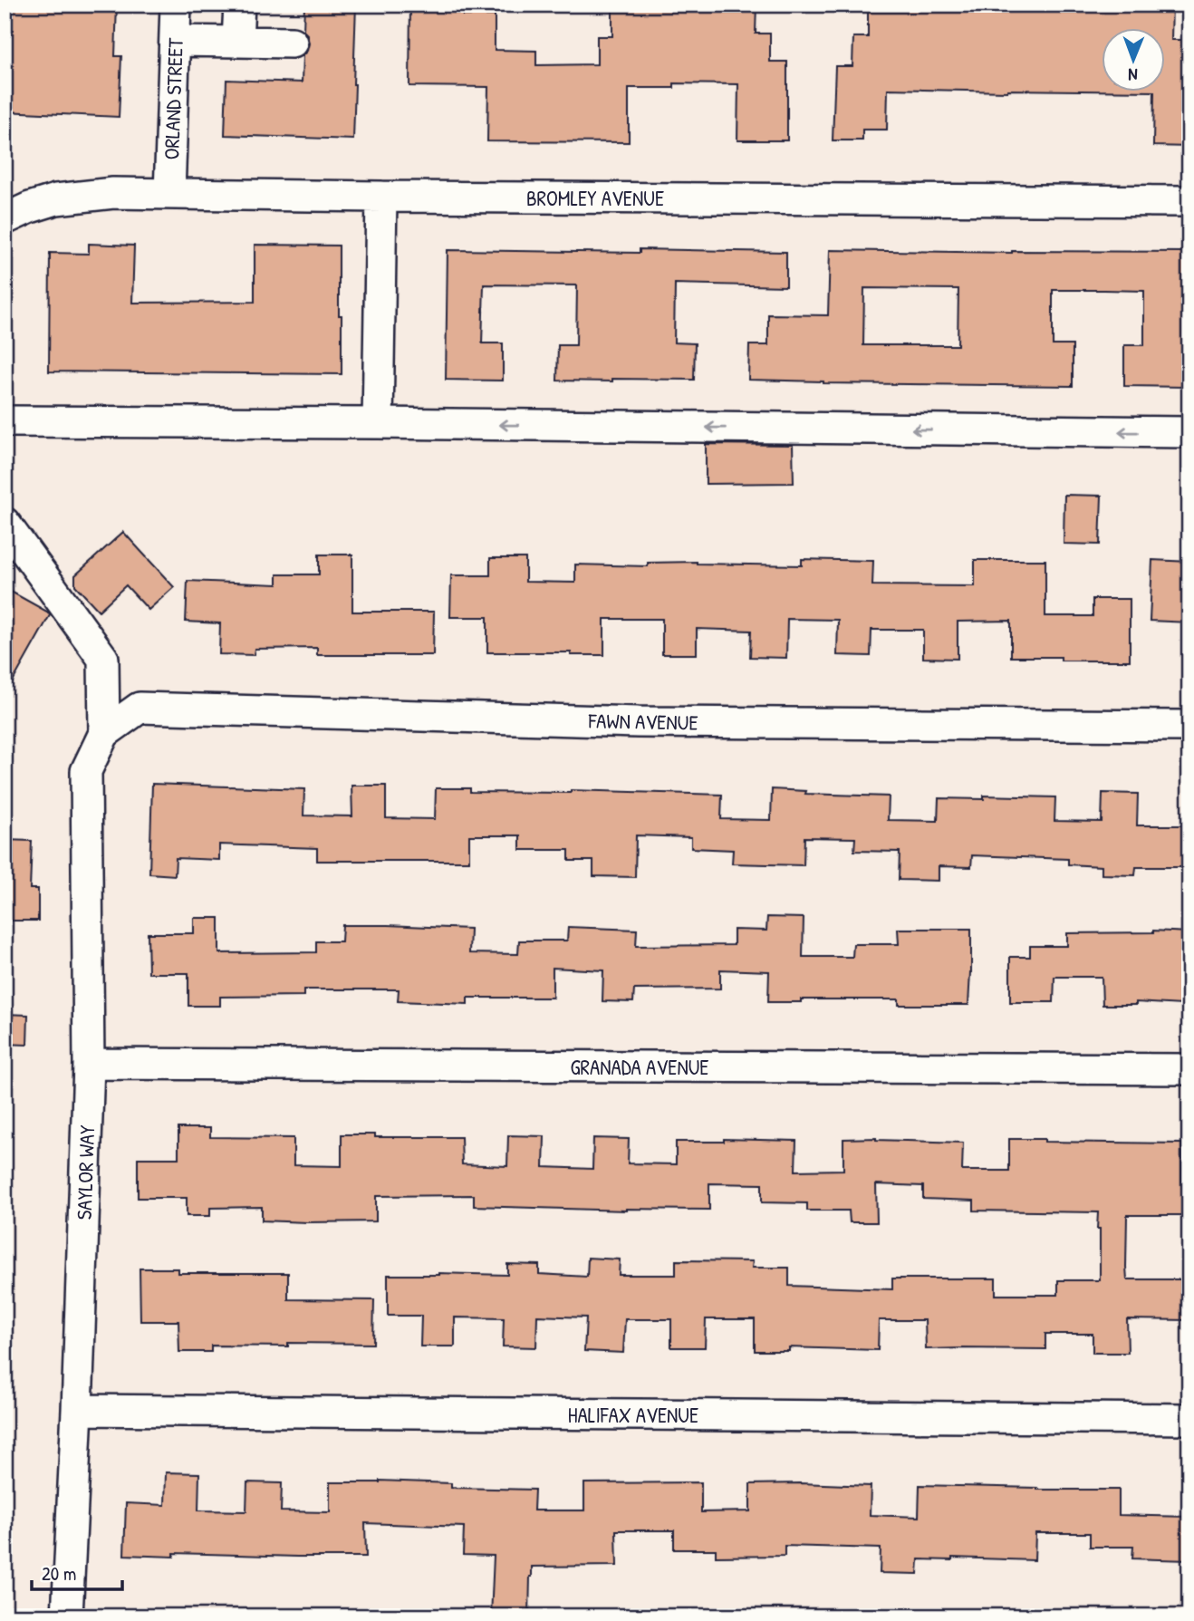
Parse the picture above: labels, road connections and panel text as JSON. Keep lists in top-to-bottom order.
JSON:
{
  "streets": {
    "street": [
      "ORLAND STREET",
      "BROMLEY AVENUE",
      "FAWN AVENUE",
      "GRANADA AVENUE",
      "SAYLOR WAY",
      "HALIFAX AVENUE"
    ]
  },
  "crossings": [
    ["ORLAND STREET", "BROMLEY AVENUE"],
    ["FAWN AVENUE", "SAYLOR WAY"],
    ["GRANADA AVENUE", "SAYLOR WAY"],
    ["SAYLOR WAY", "HALIFAX AVENUE"]
  ],
  "scale_bar": "20 m",
  "north": "bottom"
}
